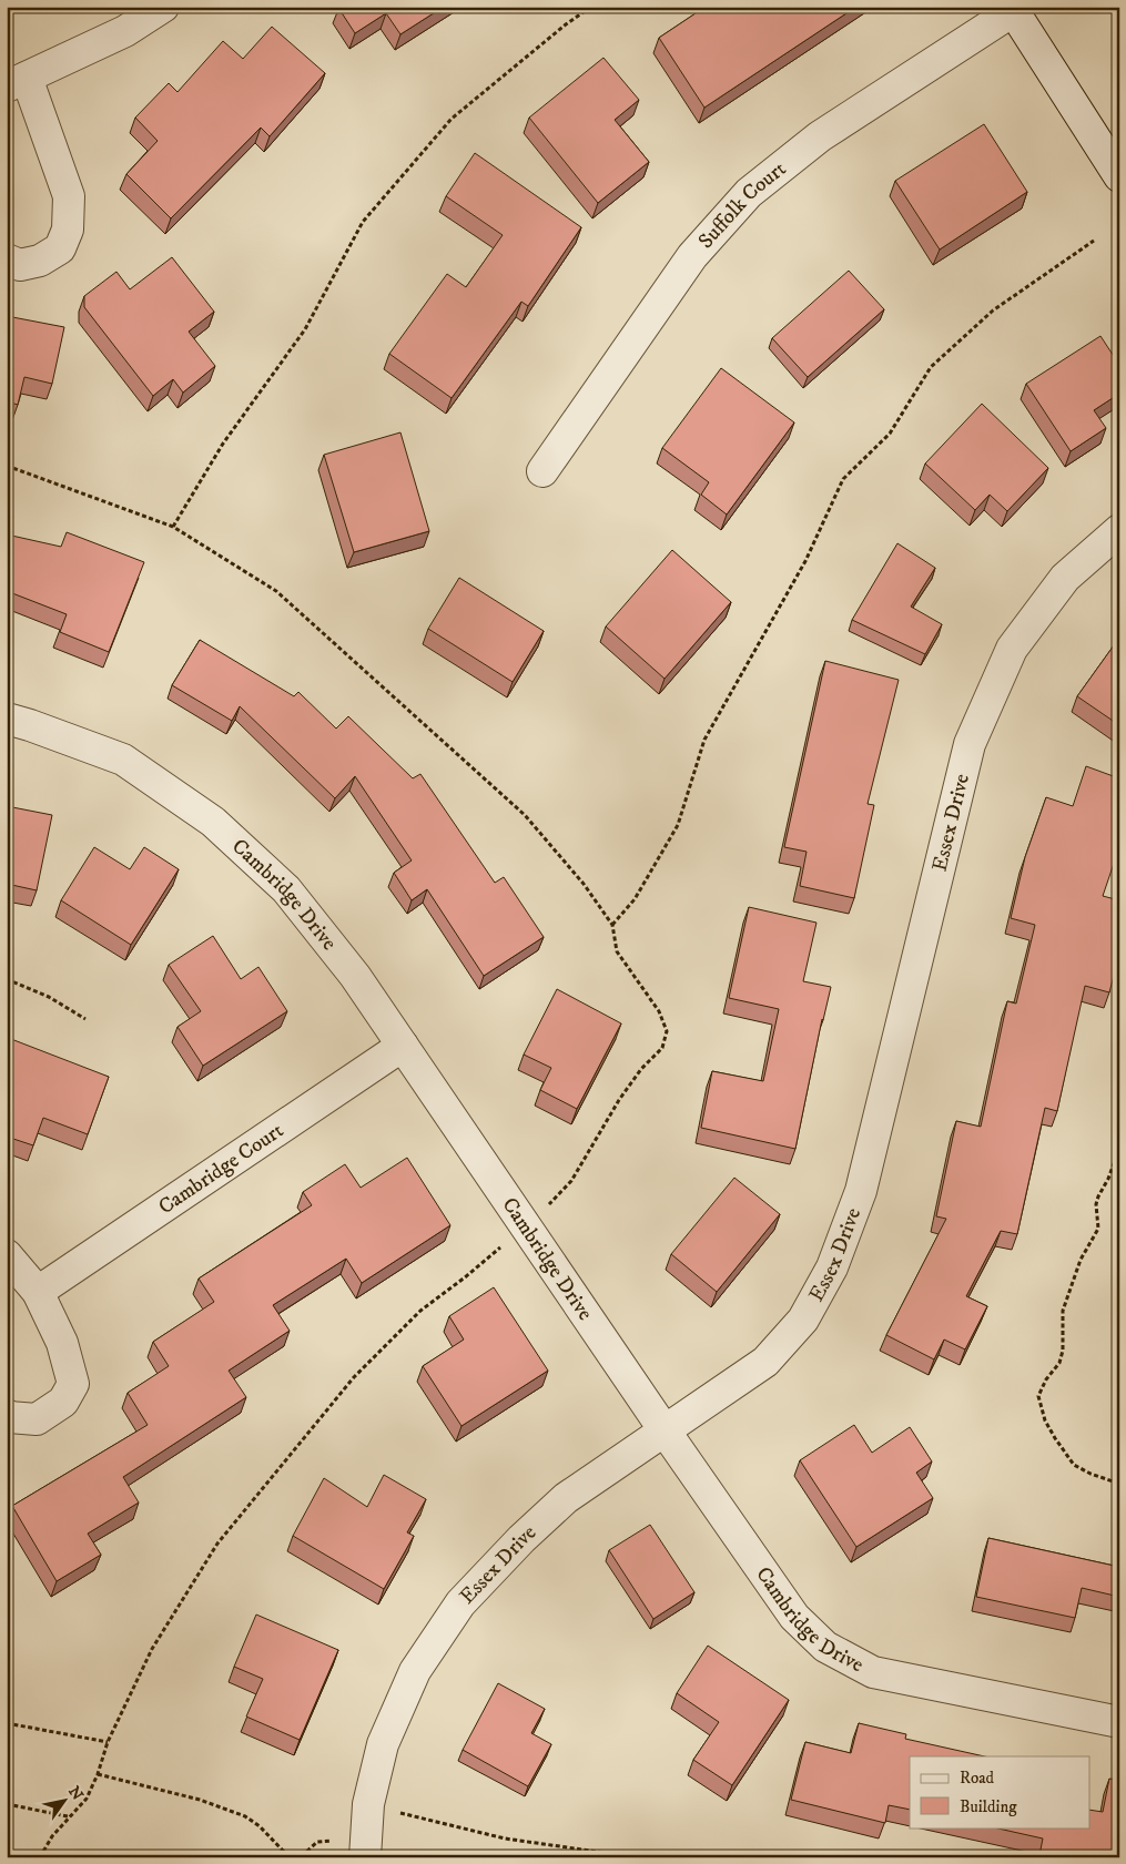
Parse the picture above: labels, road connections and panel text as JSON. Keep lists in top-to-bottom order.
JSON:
{
  "streets": {
    "street": [
      "Suffolk Court",
      "Essex Drive",
      "Cambridge Drive",
      "Cambridge Court"
    ]
  },
  "crossings": [
    ["Essex Drive", "Cambridge Drive"],
    ["Cambridge Drive", "Cambridge Court"]
  ],
  "legend": ["Road", "Building"],
  "north": "top right"
}
